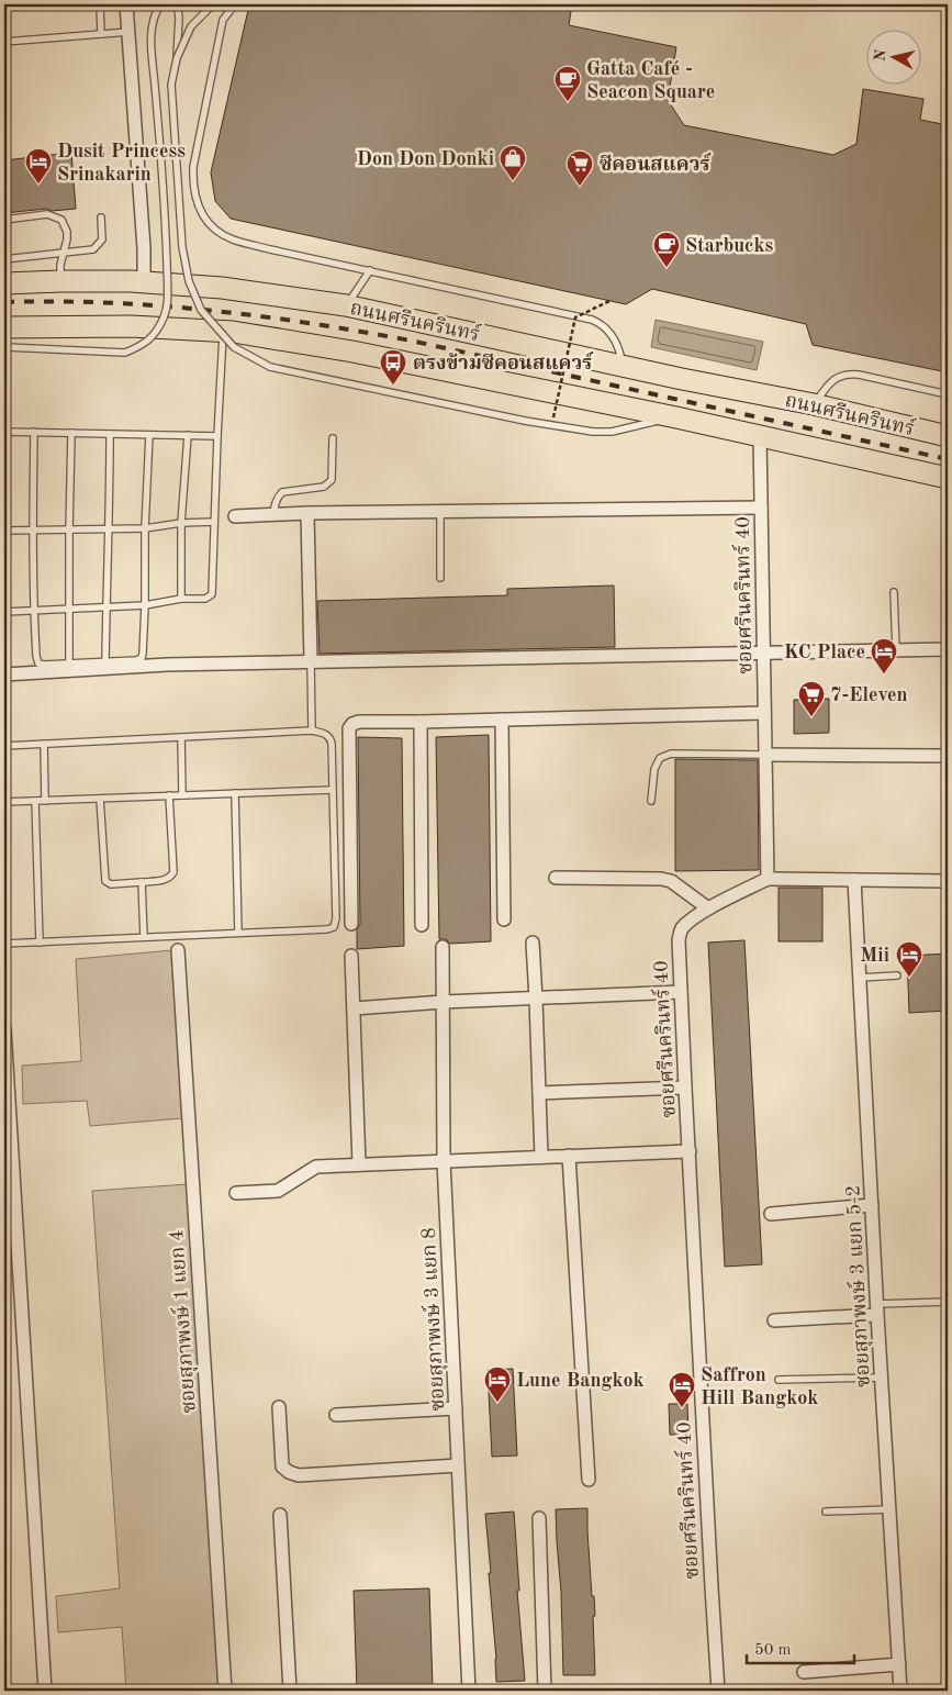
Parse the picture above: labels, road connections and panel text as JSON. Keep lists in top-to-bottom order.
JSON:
{
  "streets": {
    "main road": ["ถนนศรีนครินทร์"],
    "street": [
      "ซอยศรีนครินทร์ 40",
      "ซอยสุภาพงษ์ 3 แยก 5-2",
      "ซอยสุภาพงษ์ 3 แยก 8",
      "ซอยสุภาพงษ์ 1 แยก 4"
    ]
  },
  "crossings": [
    ["ถนนศรีนครินทร์", "ซอยศรีนครินทร์ 40"]
  ],
  "places": {
    "cafe": ["Gatta Café - Seacon Square", "Starbucks"],
    "shop": ["Don Don Donki"],
    "hotel": [
      "Dusit Princess Srinakarin",
      "KC Place",
      "Mii",
      "Lune Bangkok",
      "Saffron Hill Bangkok"
    ],
    "supermarket": ["ซีคอนสแควร์", "7-Eleven"],
    "bus stop": ["ตรงข้ามซีคอนสแควร์"]
  },
  "scale_bar": "50 m",
  "north": "left"
}
